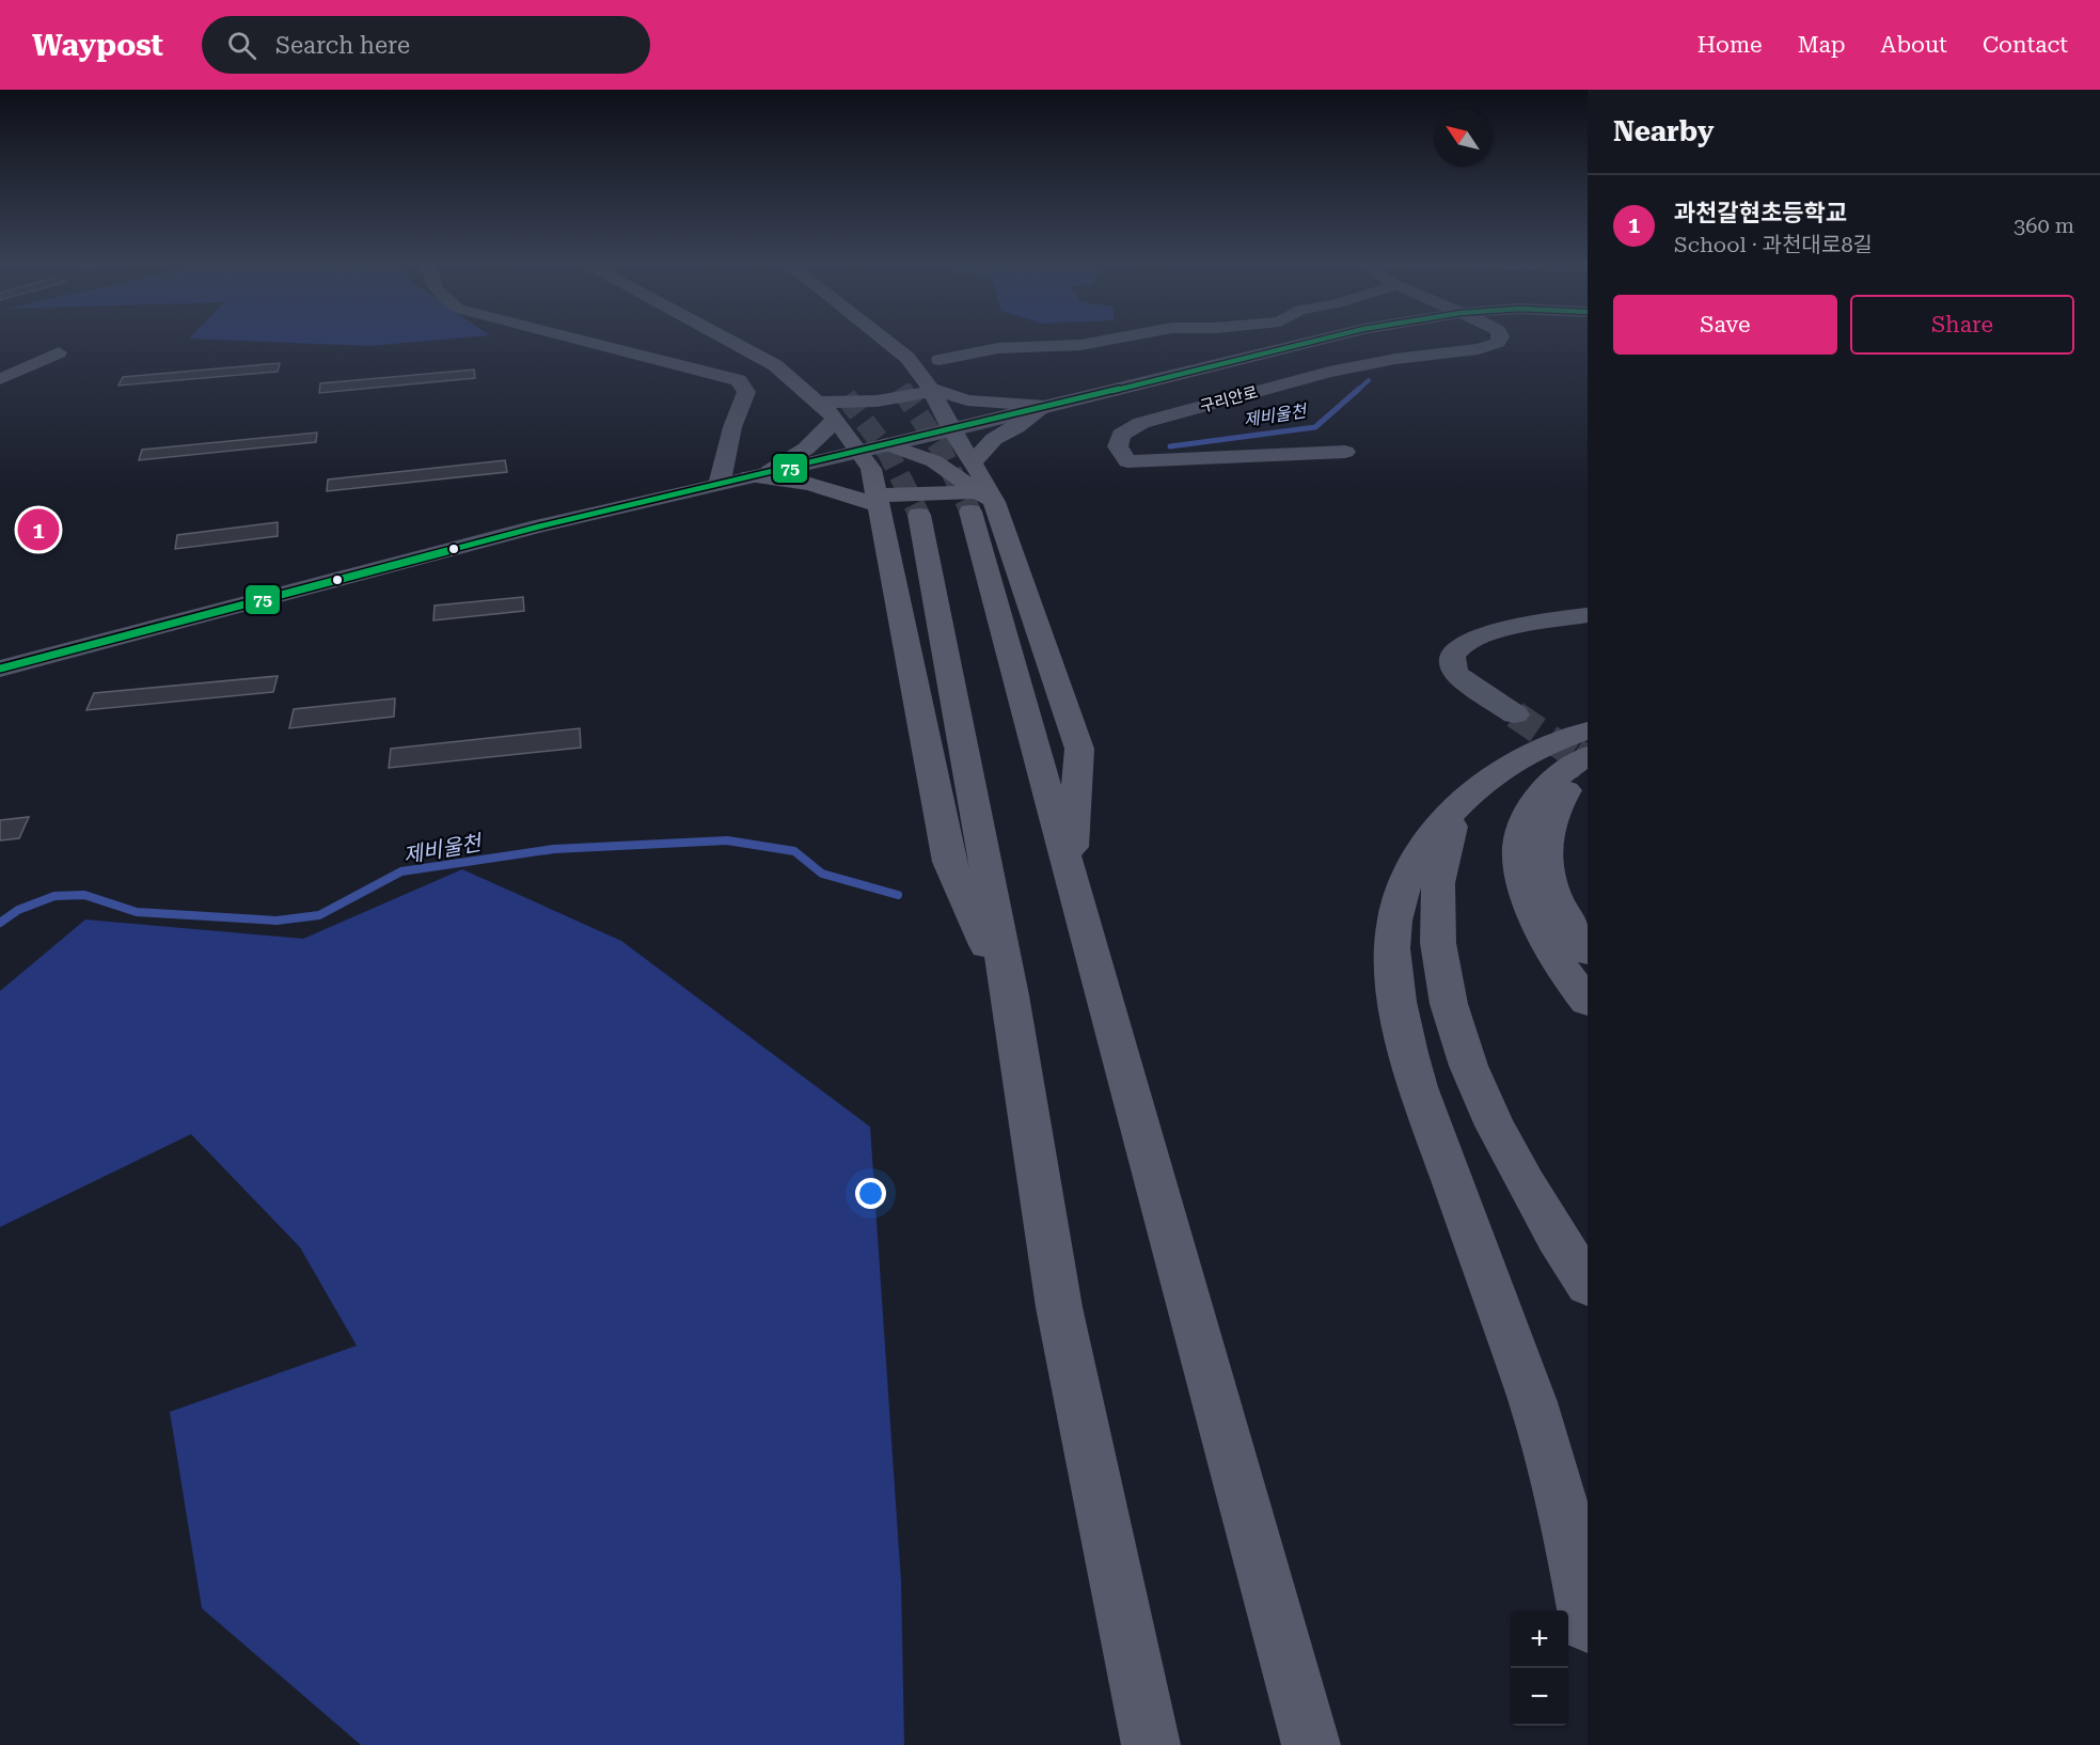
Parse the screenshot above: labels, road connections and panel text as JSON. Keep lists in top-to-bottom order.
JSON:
{
  "streets": {
    "street": ["구리안로"]
  },
  "water": ["제비울천"],
  "lines": ["transit line 75"],
  "north": "top left",
  "page": {
    "header": "Waypost",
    "search": "Search here",
    "nav": [
      "Home",
      "Map",
      "About",
      "Contact"
    ],
    "heading": "Nearby",
    "list": [
      {
        "mark": "1",
        "name": "과천갈현초등학교",
        "note": "School · 과천대로8길",
        "value": "360 m"
      }
    ],
    "buttons": ["Save", "Share"],
    "pins": "1",
    "map_buttons": ["+", "−"]
  }
}
